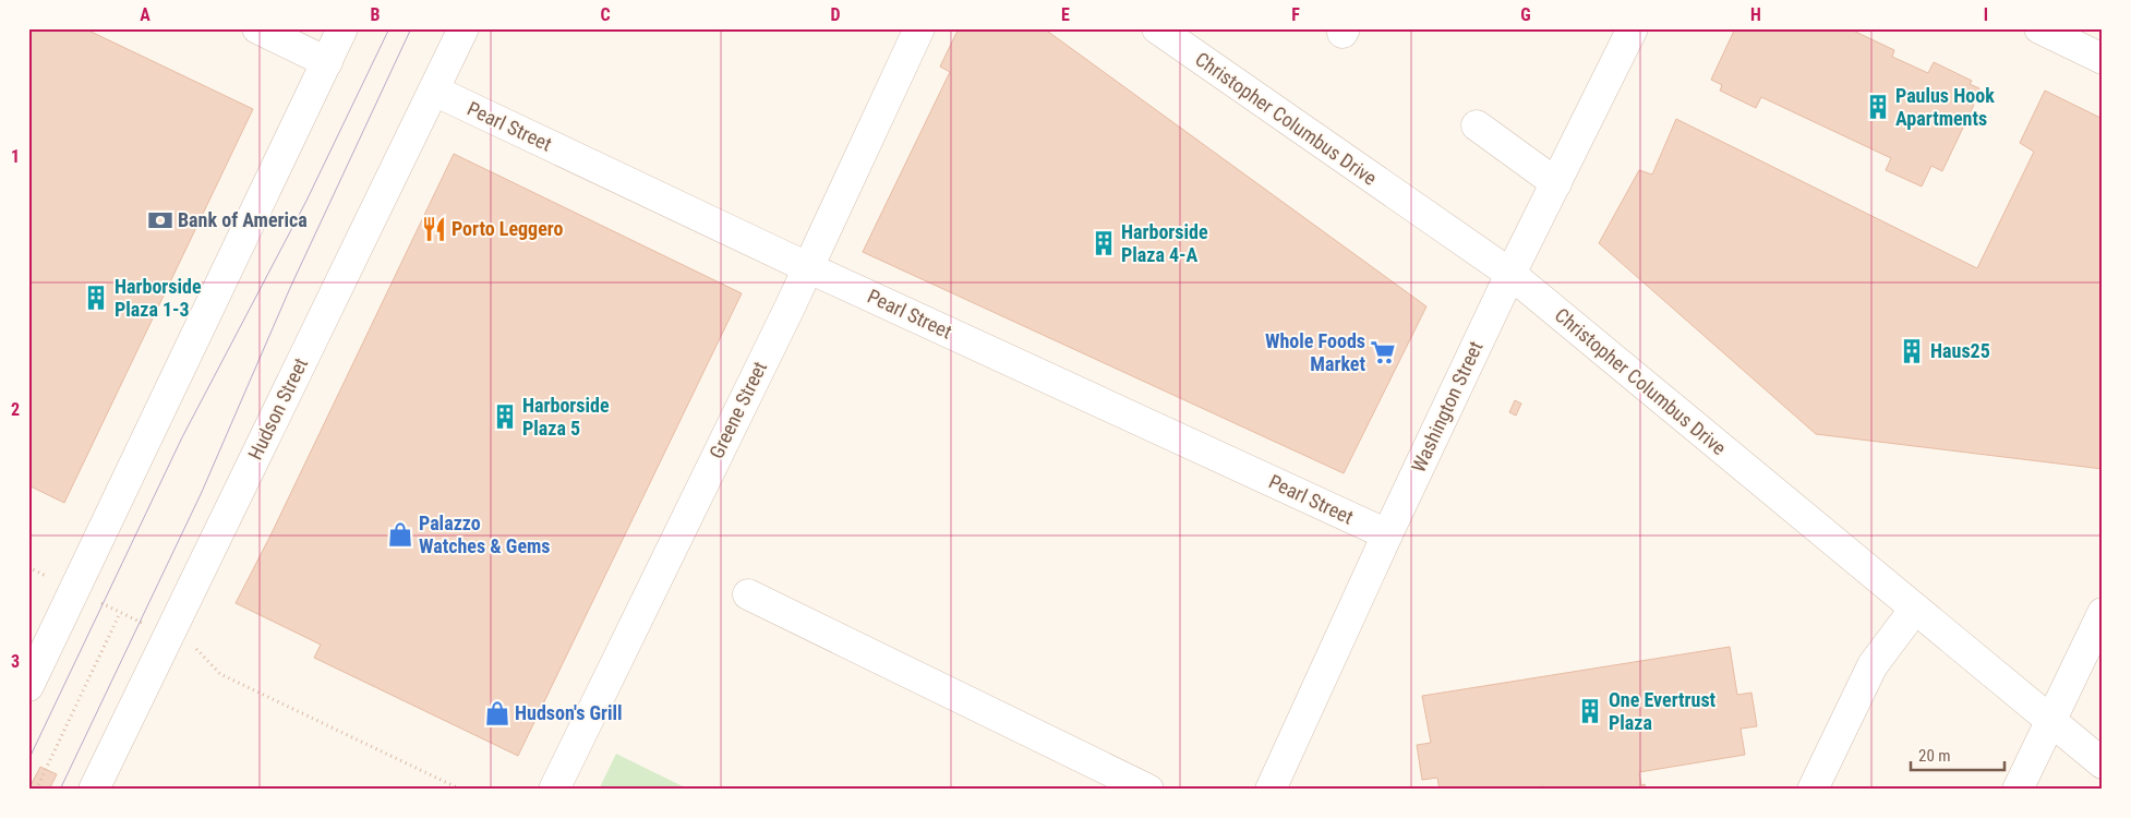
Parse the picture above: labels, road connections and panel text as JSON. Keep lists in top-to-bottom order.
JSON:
{
  "streets": {
    "street": [
      "Christopher Columbus Drive",
      "Pearl Street",
      "Washington Street",
      "Hudson Street",
      "Greene Street"
    ]
  },
  "crossings": [
    ["Christopher Columbus Drive", "Washington Street"],
    ["Pearl Street", "Washington Street"],
    ["Pearl Street", "Hudson Street"],
    ["Pearl Street", "Greene Street"]
  ],
  "places": {
    "building": [
      "Paulus Hook Apartments",
      "Harborside Plaza 4-A",
      "Harborside Plaza 1-3",
      "Haus25",
      "Harborside Plaza 5",
      "One Evertrust Plaza"
    ],
    "bank": ["Bank of America"],
    "restaurant": ["Porto Leggero"],
    "supermarket": ["Whole Foods Market"],
    "shop": ["Palazzo Watches & Gems", "Hudson's Grill"]
  },
  "scale_bar": "20 m",
  "grid": {
    "columns": [
      "A",
      "B",
      "C",
      "D",
      "E",
      "F",
      "G",
      "H",
      "I"
    ],
    "rows": ["1", "2", "3"]
  }
}
